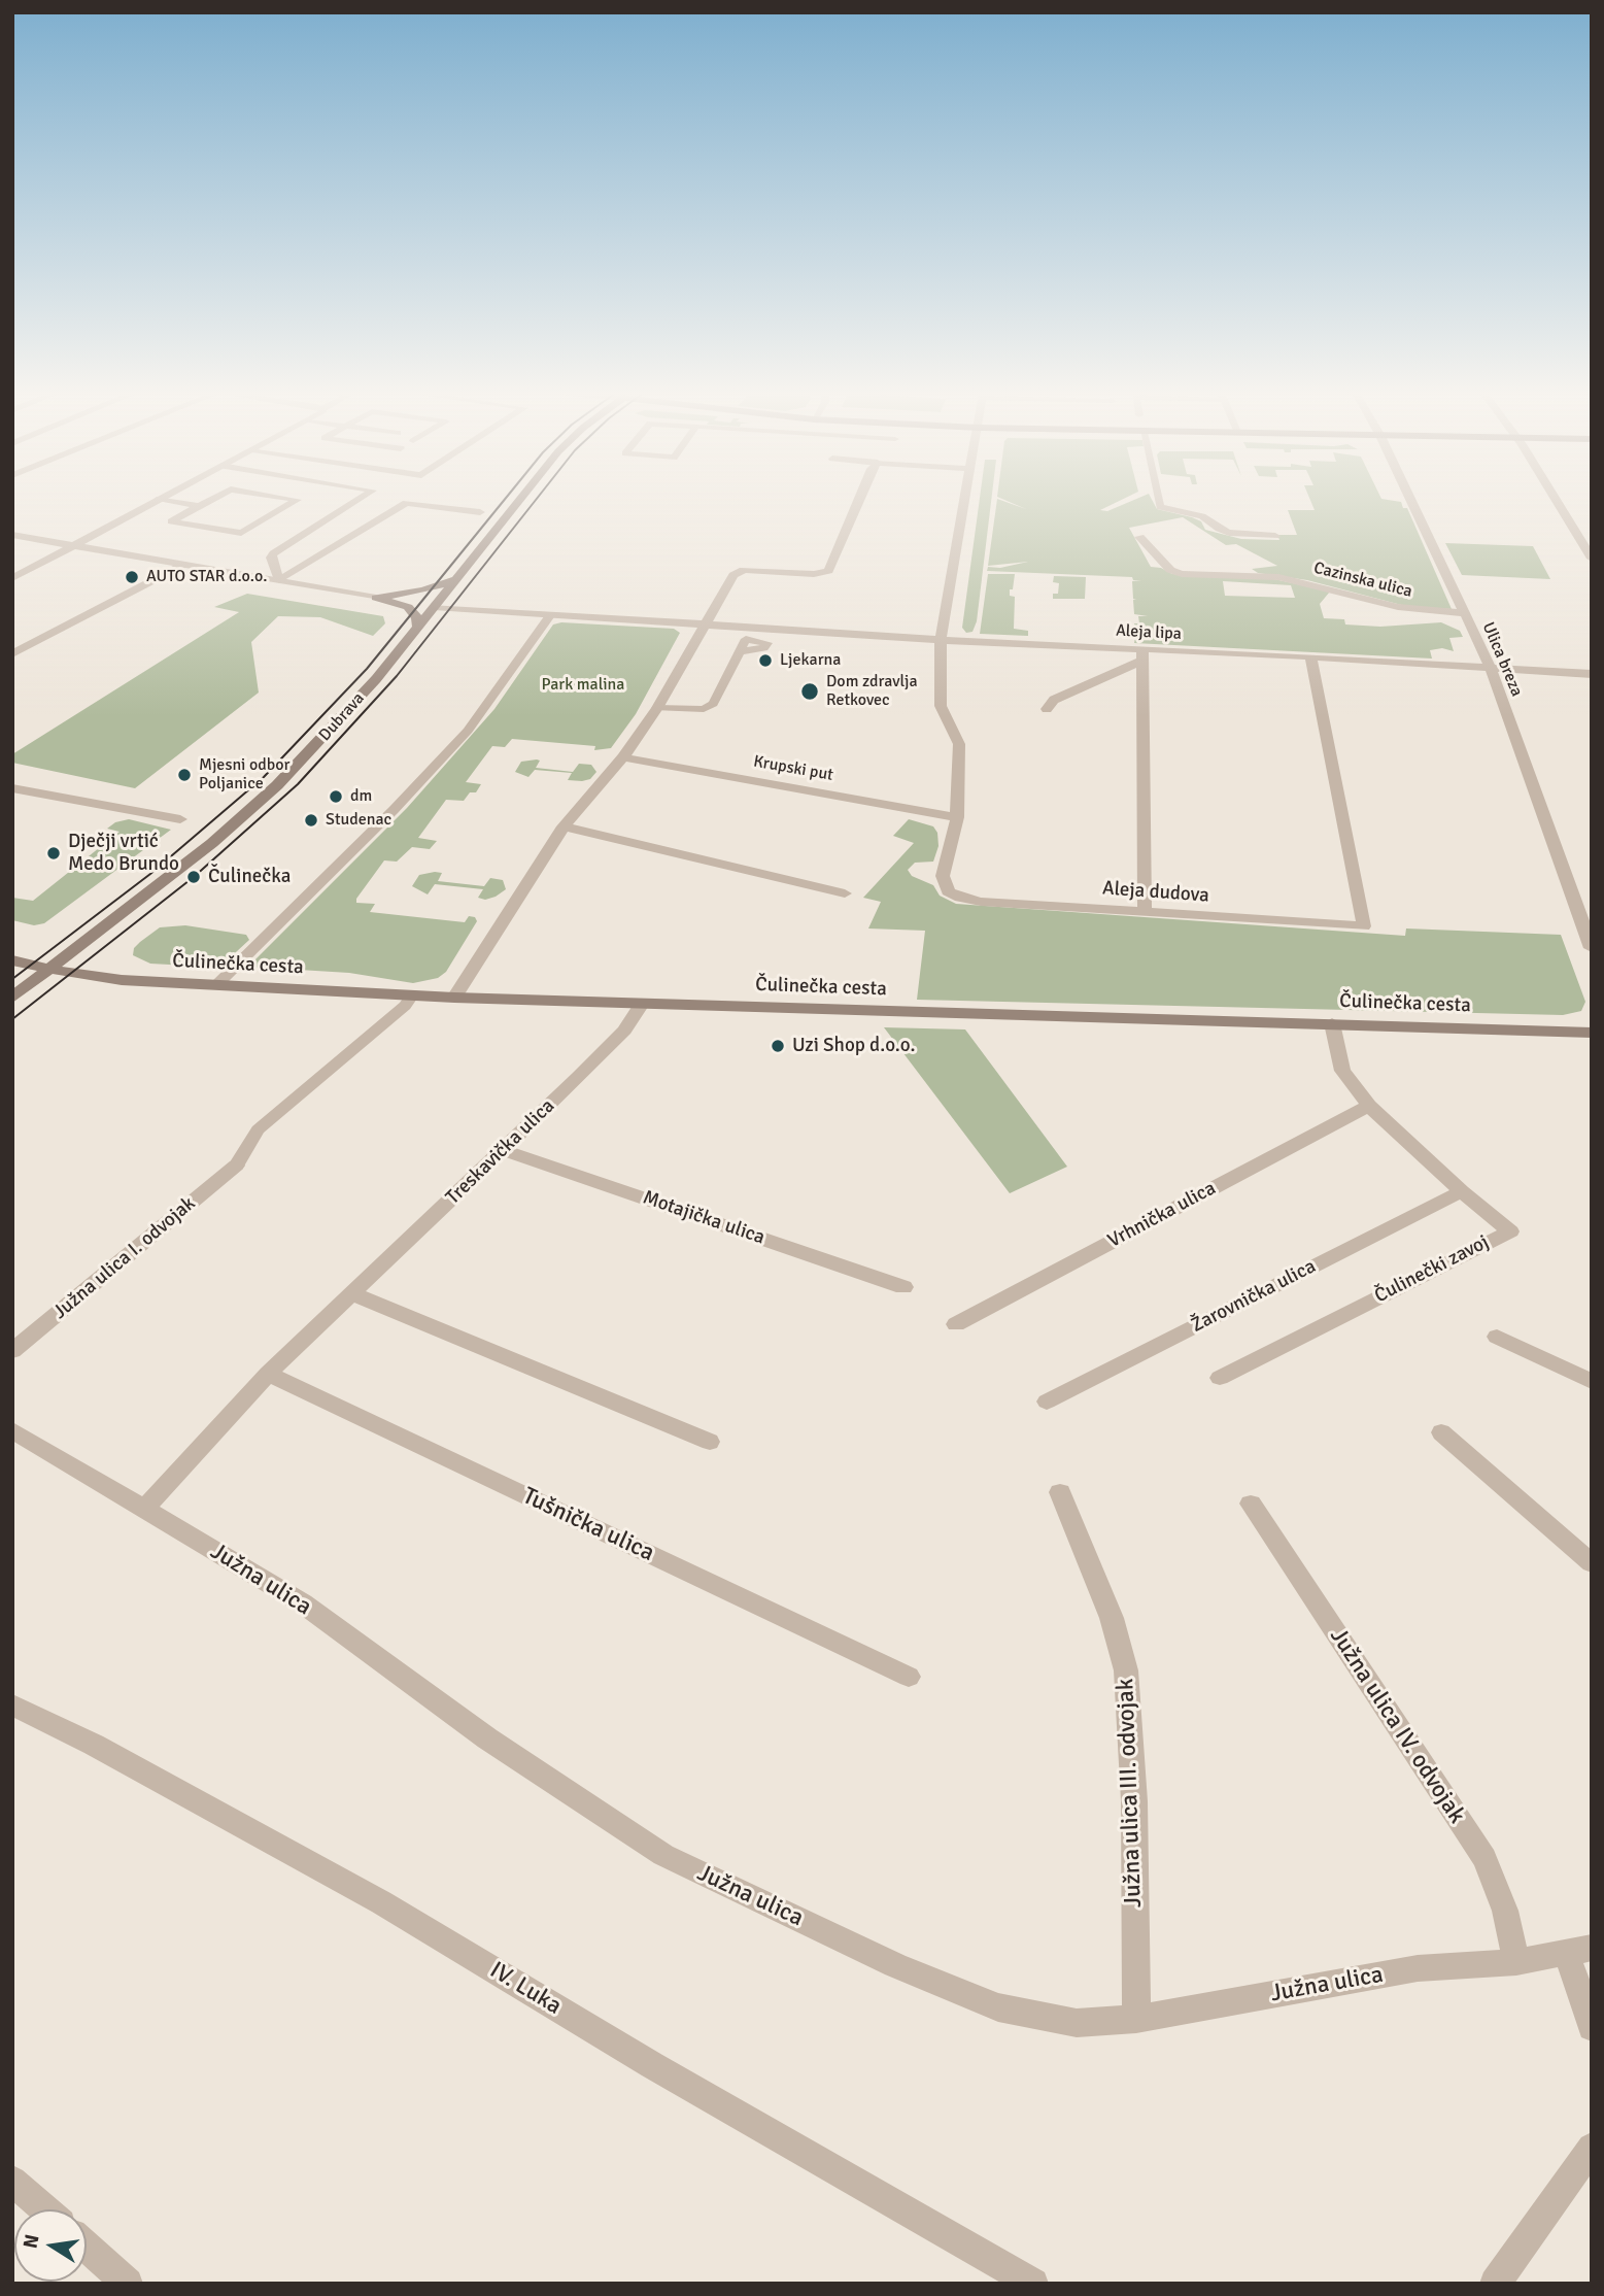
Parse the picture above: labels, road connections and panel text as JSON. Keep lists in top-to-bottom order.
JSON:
{
  "streets": {
    "main road": ["Dubrava", "Čulinečka cesta"],
    "street": [
      "Cazinska ulica",
      "Aleja lipa",
      "Ulica breza",
      "Krupski put",
      "Aleja dudova",
      "Treskavička ulica",
      "Vrhnička ulica",
      "Motajička ulica",
      "Južna ulica I. odvojak",
      "Čulinečki zavoj",
      "Žarovnička ulica",
      "Tušnička ulica",
      "Južna ulica",
      "Južna ulica IV. odvojak",
      "Južna ulica III. odvojak",
      "IV. Luka"
    ]
  },
  "crossings": [
    ["Cazinska ulica", "Ulica breza"],
    ["Aleja lipa", "Ulica breza"],
    ["Aleja lipa", "Dubrava"],
    ["Aleja lipa", "Aleja dudova"],
    ["Dubrava", "Čulinečka cesta"],
    ["Krupski put", "Aleja dudova"],
    ["Čulinečka cesta", "Treskavička ulica"],
    ["Čulinečka cesta", "Čulinečki zavoj"],
    ["Treskavička ulica", "Motajička ulica"],
    ["Treskavička ulica", "Tušnička ulica"],
    ["Treskavička ulica", "Južna ulica"],
    ["Vrhnička ulica", "Čulinečki zavoj"],
    ["Čulinečki zavoj", "Žarovnička ulica"],
    ["Južna ulica", "Južna ulica IV. odvojak"],
    ["Južna ulica", "Južna ulica III. odvojak"]
  ],
  "parks": ["Park malina"],
  "places": [
    "AUTO STAR d.o.o.",
    "Ljekarna",
    "Dom zdravlja Retkovec",
    "Mjesni odbor Poljanice",
    "dm",
    "Studenac",
    "Dječji vrtić Medo Brundo",
    "Čulinečka",
    "Uzi Shop d.o.o."
  ],
  "north": "left"
}
